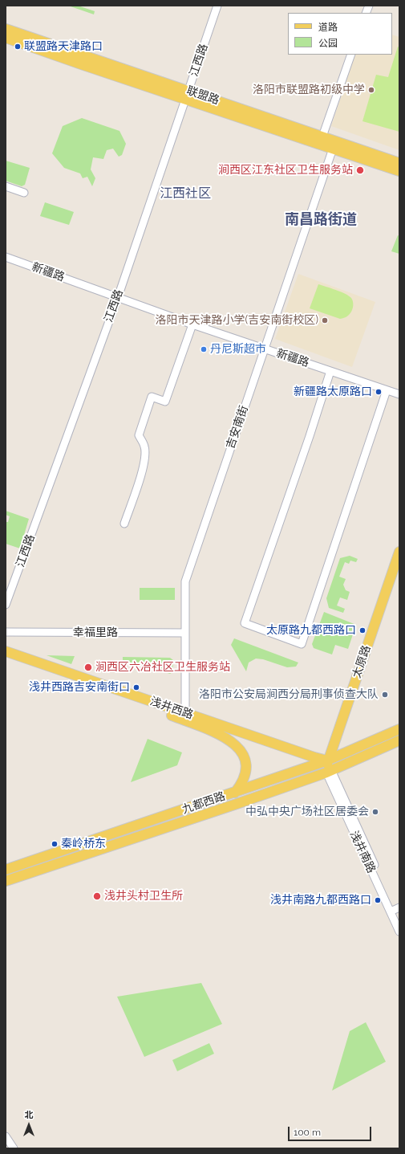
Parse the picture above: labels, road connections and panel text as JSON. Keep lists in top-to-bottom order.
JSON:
{
  "streets": {
    "main road": [
      "联盟路",
      "太原路",
      "浅井西路",
      "九都西路"
    ],
    "street": [
      "江西路",
      "新疆路",
      "吉安南街",
      "幸福里路",
      "浅井南路"
    ]
  },
  "crossings": [
    ["江西路", "联盟路"],
    ["江西路", "新疆路"],
    ["联盟路", "吉安南街"],
    ["新疆路", "吉安南街"],
    ["吉安南街", "幸福里路"],
    ["吉安南街", "浅井西路"],
    ["太原路", "浅井西路"],
    ["太原路", "九都西路"],
    ["太原路", "浅井南路"],
    ["浅井西路", "九都西路"],
    ["九都西路", "浅井南路"]
  ],
  "districts": ["江西社区", "南昌路街道"],
  "places": [
    "联盟路天津路口",
    "洛阳市联盟路初级中学",
    "涧西区江东社区卫生服务站",
    "洛阳市天津路小学(吉安南街校区)",
    "丹尼斯超市",
    "新疆路太原路口",
    "太原路九都西路口",
    "涧西区六冶社区卫生服务站",
    "浅井西路吉安南街口",
    "洛阳市公安局涧西分局刑事侦查大队",
    "中弘中央广场社区居委会",
    "秦岭桥东",
    "浅井头村卫生所",
    "浅井南路九都西路口"
  ],
  "legend": ["道路", "公园"],
  "scale_bar": "100 m",
  "north": "top"
}
